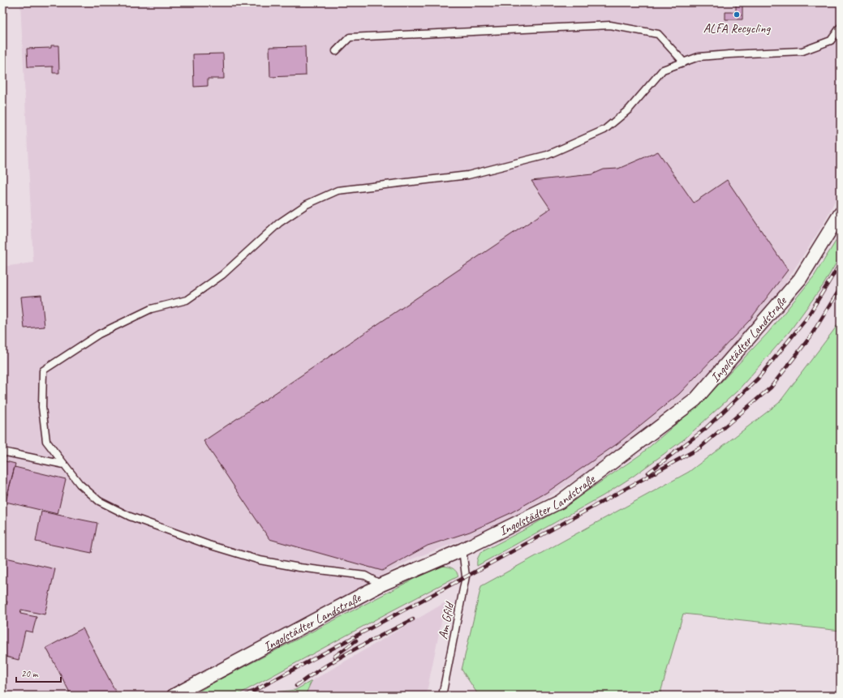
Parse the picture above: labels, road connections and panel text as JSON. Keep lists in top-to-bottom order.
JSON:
{
  "streets": {
    "street": ["Ingolstädter Landstraße"],
    "lane": ["Am Gfild"]
  },
  "crossings": [
    ["Ingolstädter Landstraße", "Am Gfild"]
  ],
  "places": ["ALFA Recycling"],
  "scale_bar": "20 m"
}
